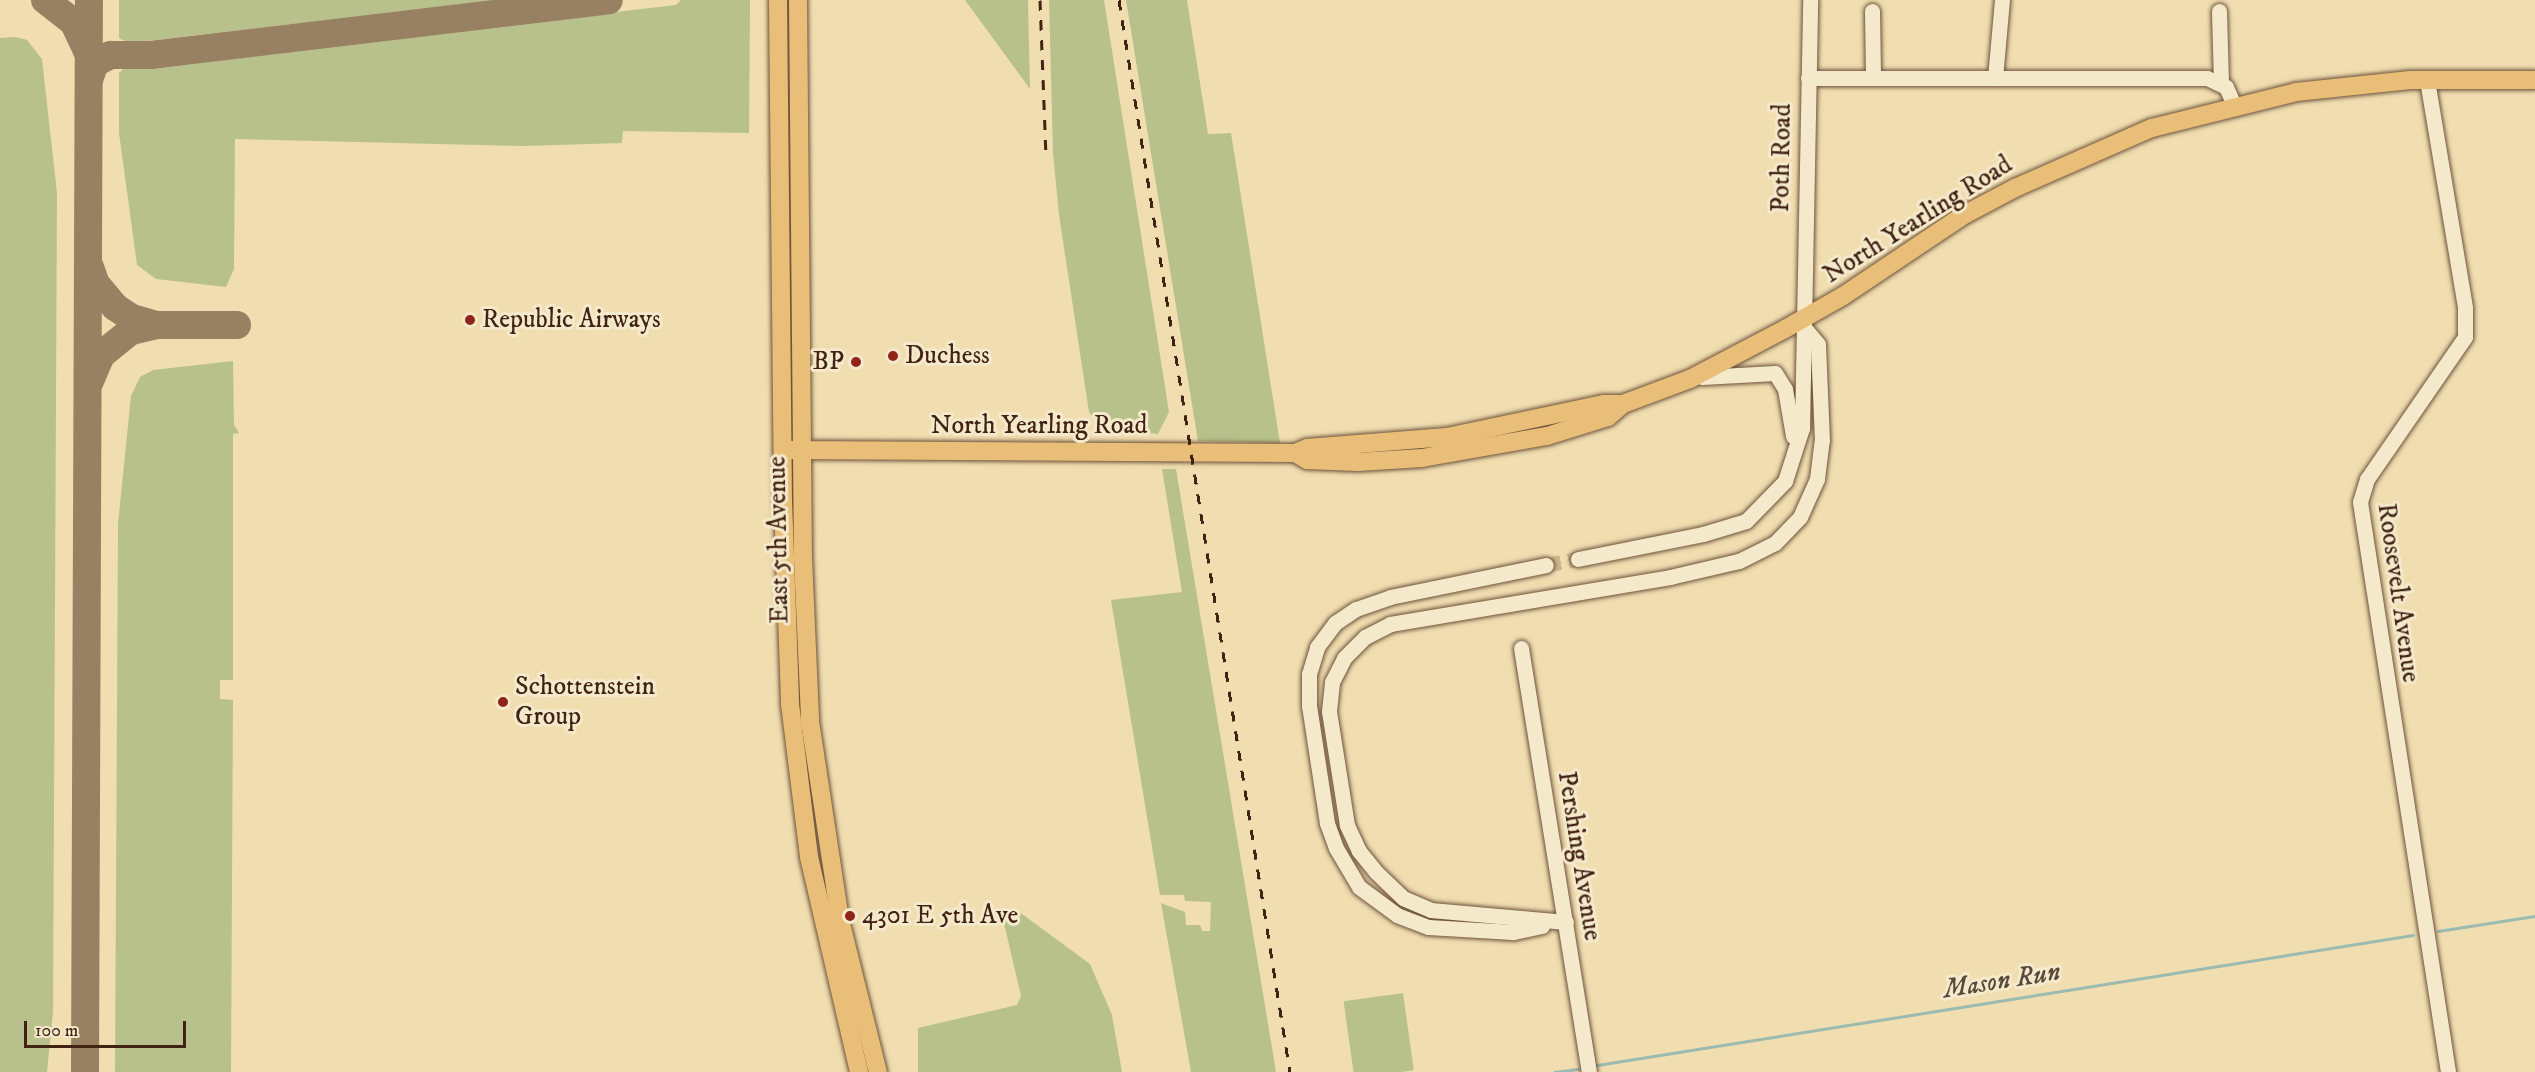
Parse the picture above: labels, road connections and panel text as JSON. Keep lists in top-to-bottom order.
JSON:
{
  "streets": {
    "main road": ["North Yearling Road", "East 5th Avenue"],
    "street": ["Poth Road", "Roosevelt Avenue", "Pershing Avenue"]
  },
  "crossings": [
    ["Poth Road", "North Yearling Road"],
    ["North Yearling Road", "East 5th Avenue"],
    ["North Yearling Road", "Roosevelt Avenue"]
  ],
  "water": ["Mason Run"],
  "places": [
    "Republic Airways",
    "Duchess",
    "BP",
    "Schottenstein Group",
    "4301 E 5th Ave"
  ],
  "scale_bar": "100 m"
}
